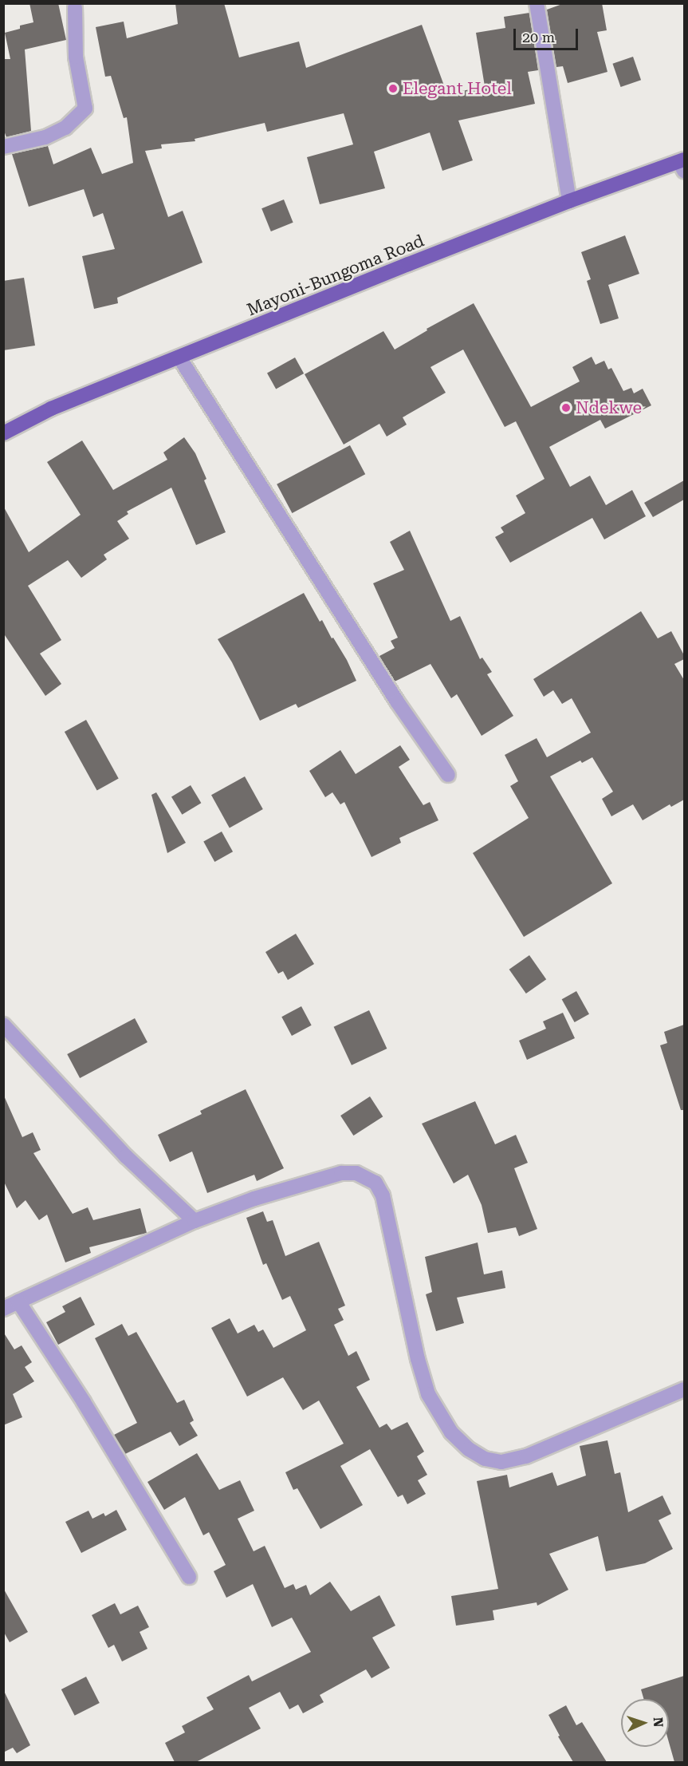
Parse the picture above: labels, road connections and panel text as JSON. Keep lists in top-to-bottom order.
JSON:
{
  "streets": {
    "main road": ["Mayoni-Bungoma Road"]
  },
  "places": ["Elegant Hotel", "Ndekwe"],
  "scale_bar": "20 m",
  "north": "right"
}
